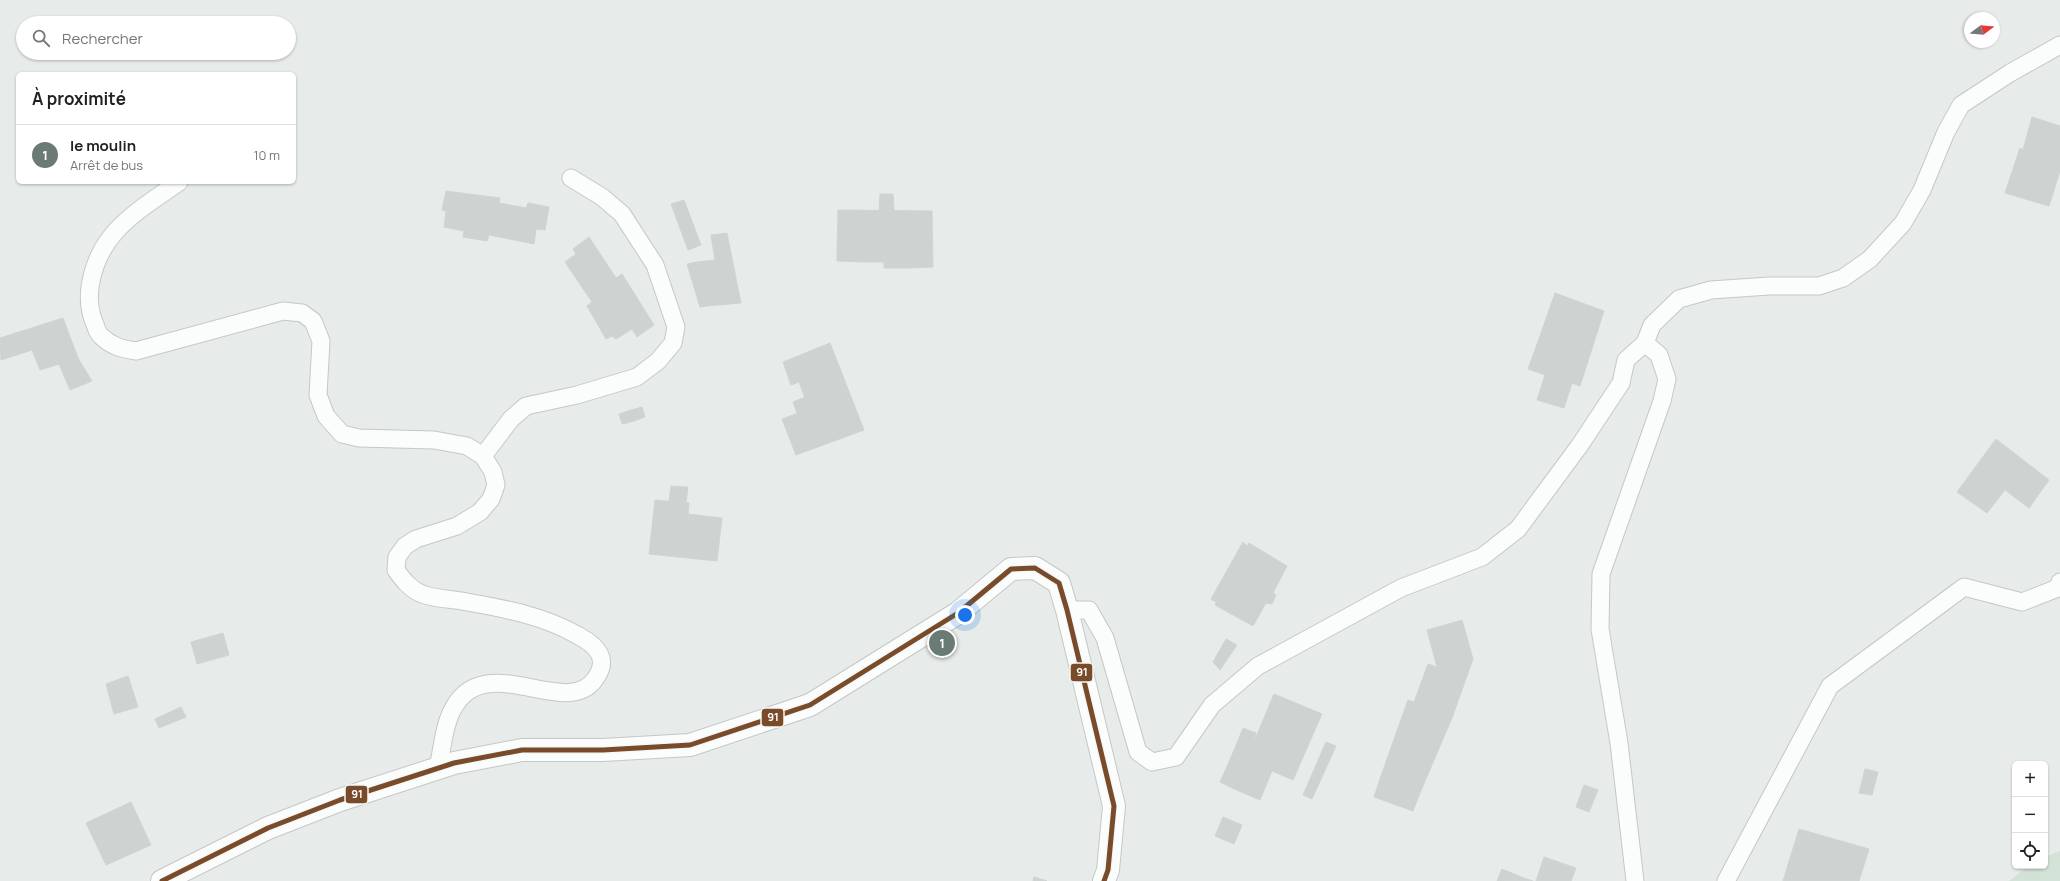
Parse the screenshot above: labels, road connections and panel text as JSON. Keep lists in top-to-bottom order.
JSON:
{
  "lines": ["transit line 91"],
  "north": "right",
  "page": {
    "search": "Rechercher",
    "heading": "À proximité",
    "list": [
      {
        "mark": "1",
        "name": "le moulin",
        "note": "Arrêt de bus",
        "value": "10 m"
      }
    ],
    "pins": "1",
    "map_buttons": ["+", "−"]
  }
}
